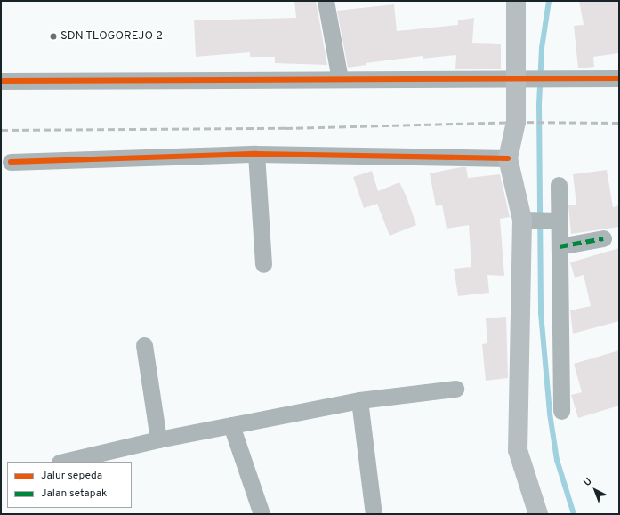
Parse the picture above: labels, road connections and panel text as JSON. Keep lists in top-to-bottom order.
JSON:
{
  "places": ["SDN TLOGOREJO 2"],
  "legend": ["Jalur sepeda", "Jalan setapak"],
  "north": "top left"
}
